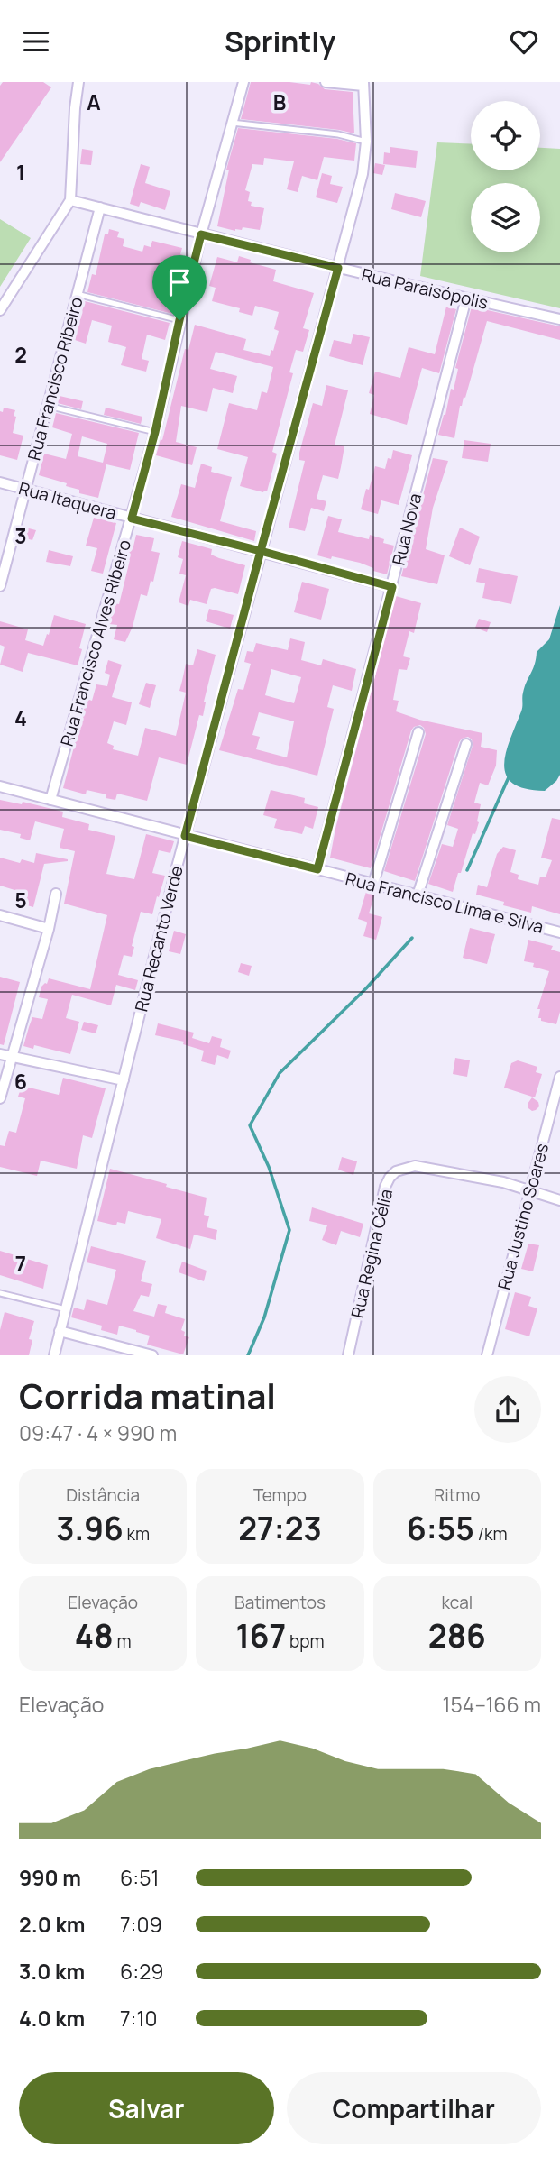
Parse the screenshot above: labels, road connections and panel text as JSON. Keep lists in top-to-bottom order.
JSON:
{
  "streets": {
    "street": [
      "Rua Paraisópolis",
      "Rua Francisco Ribeiro",
      "Rua Itaquera",
      "Rua Nova",
      "Rua Francisco Alves Ribeiro",
      "Rua Francisco Lima e Silva",
      "Rua Recanto Verde",
      "Rua Justino Soares",
      "Rua Regina Célia"
    ]
  },
  "crossings": [
    ["Rua Paraisópolis", "Rua Francisco Ribeiro"],
    ["Rua Paraisópolis", "Rua Nova"],
    ["Rua Paraisópolis", "Rua Francisco Alves Ribeiro"],
    ["Rua Paraisópolis", "Rua Recanto Verde"],
    ["Rua Francisco Ribeiro", "Rua Itaquera"],
    ["Rua Itaquera", "Rua Nova"],
    ["Rua Itaquera", "Rua Francisco Alves Ribeiro"],
    ["Rua Itaquera", "Rua Recanto Verde"],
    ["Rua Nova", "Rua Francisco Lima e Silva"],
    ["Rua Francisco Alves Ribeiro", "Rua Francisco Lima e Silva"],
    ["Rua Francisco Lima e Silva", "Rua Recanto Verde"],
    ["Rua Justino Soares", "Rua Regina Célia"]
  ],
  "page": {
    "header": "Sprintly",
    "heading": ["Corrida matinal", "09:47 · 4 × 990 m"],
    "stats": [
      ["Distância", "3.96 km"],
      ["Tempo", "27:23"],
      ["Ritmo", "6:55 /km"],
      ["Elevação", "48 m"],
      ["Batimentos", "167 bpm"],
      ["kcal", "286"]
    ],
    "chart": ["Elevação", "154–166 m"],
    "list": [
      {
        "name": "990 m",
        "note": "6:51"
      },
      {
        "name": "2.0 km",
        "note": "7:09"
      },
      {
        "name": "3.0 km",
        "note": "6:29"
      },
      {
        "name": "4.0 km",
        "note": "7:10"
      }
    ],
    "buttons": ["Salvar", "Compartilhar"]
  },
  "grid": {
    "columns": ["A", "B"],
    "rows": [
      "1",
      "2",
      "3",
      "4",
      "5",
      "6",
      "7"
    ]
  }
}
